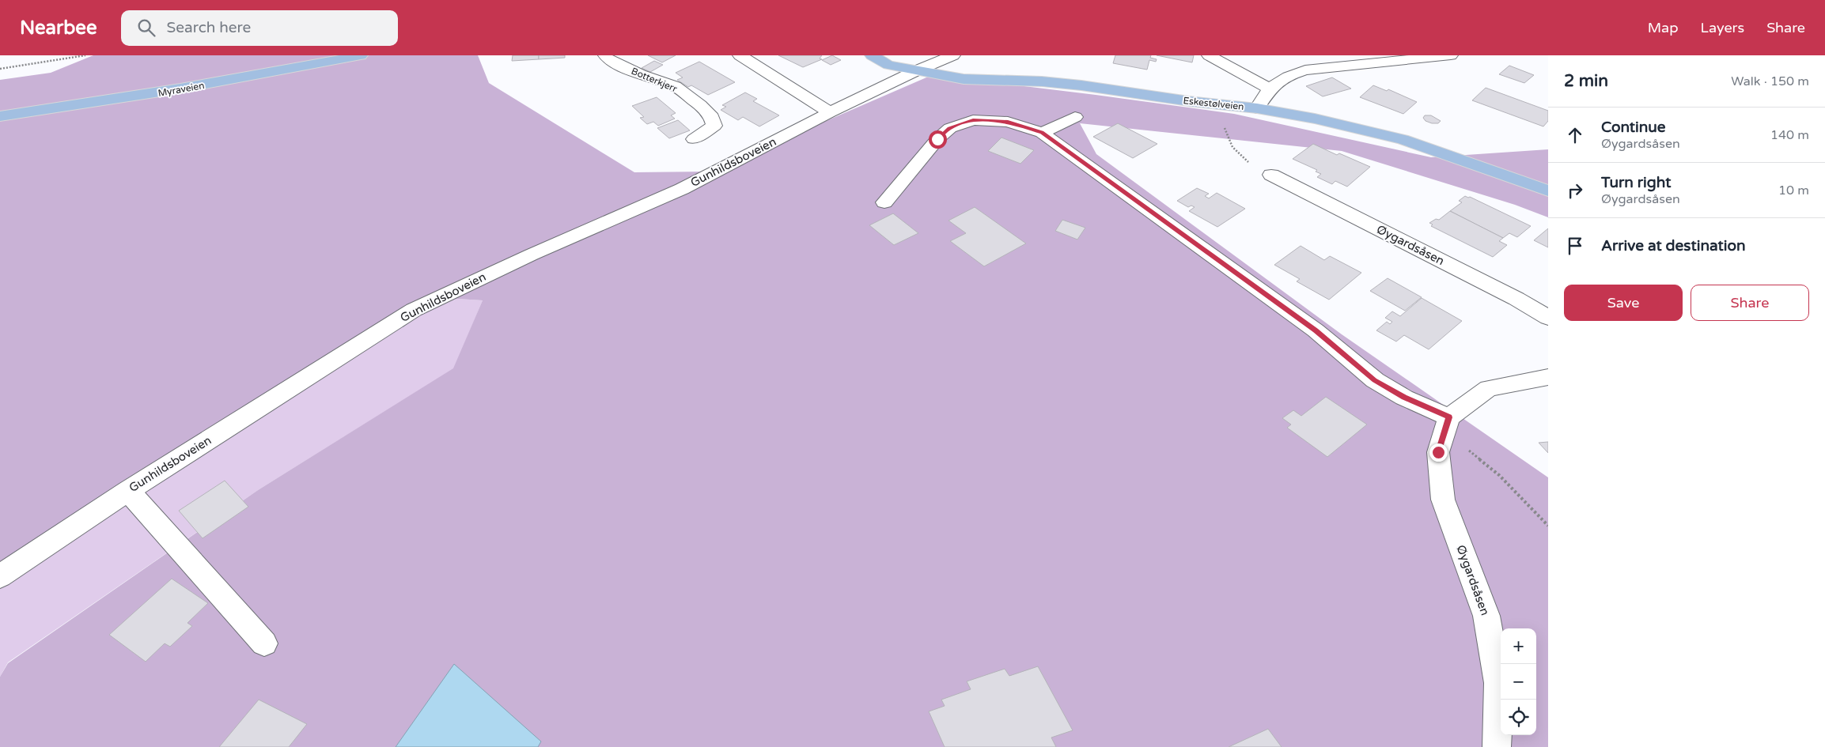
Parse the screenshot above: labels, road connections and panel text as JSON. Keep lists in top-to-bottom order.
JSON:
{
  "streets": {
    "main road": ["Myraveien", "Eskestølveien"],
    "street": ["Botterkjerr", "Gunhildsboveien", "Øygardsåsen"]
  },
  "crossings": [
    ["Eskestølveien", "Gunhildsboveien"]
  ],
  "page": {
    "header": "Nearbee",
    "search": "Search here",
    "nav": ["Map", "Layers", "Share"],
    "heading": ["2 min", "Walk · 150 m"],
    "list": [
      ["Continue", "Øygardsåsen", "140 m"],
      ["Turn right", "Øygardsåsen", "10 m"],
      "Arrive at destination"
    ],
    "buttons": ["Save", "Share"],
    "map_buttons": ["+", "−"]
  }
}
